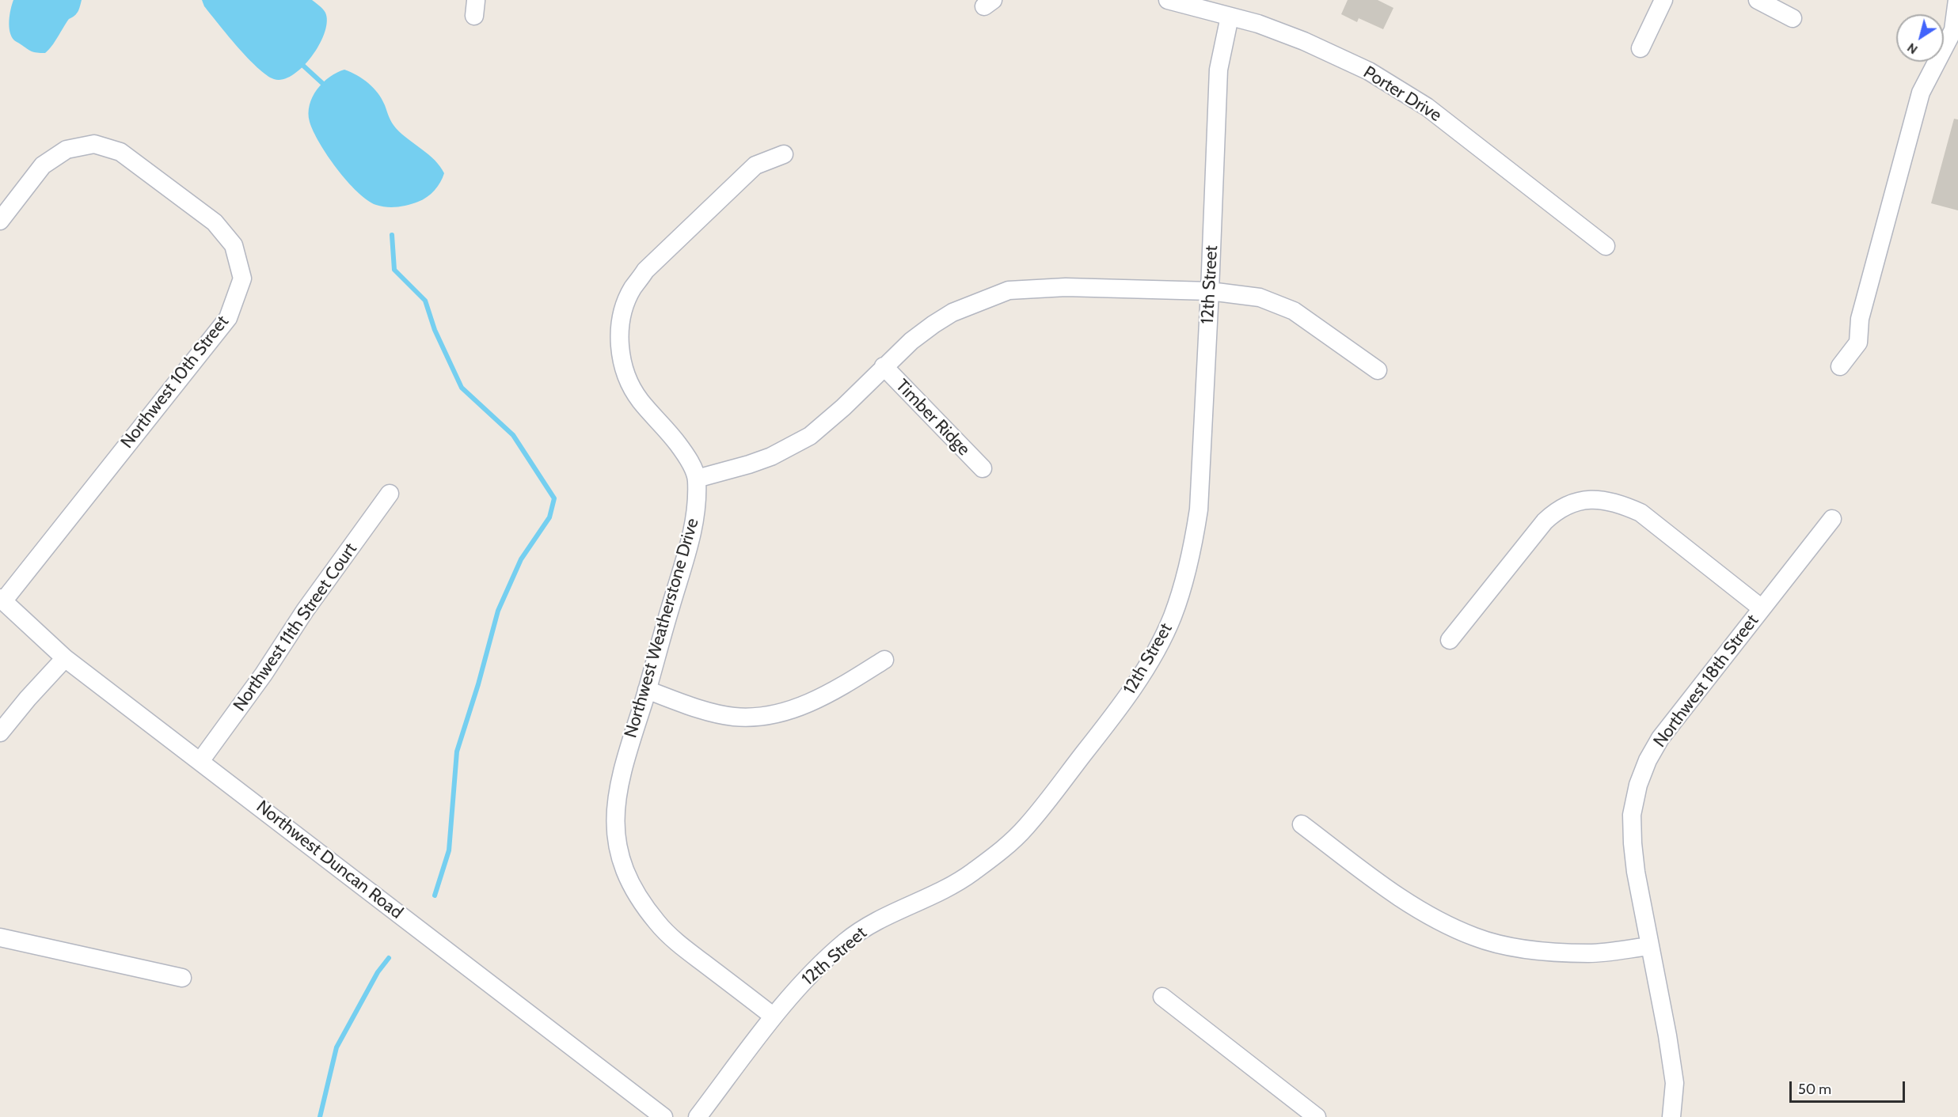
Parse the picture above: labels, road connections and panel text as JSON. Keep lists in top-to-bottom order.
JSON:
{
  "streets": {
    "street": [
      "Porter Drive",
      "12th Street",
      "Northwest 10th Street",
      "Timber Ridge",
      "Northwest 11th Street Court",
      "Northwest Weatherstone Drive",
      "Northwest 18th Street",
      "Northwest Duncan Road"
    ]
  },
  "crossings": [
    ["Porter Drive", "12th Street"],
    ["12th Street", "Northwest Weatherstone Drive"],
    ["Northwest 10th Street", "Northwest Duncan Road"],
    ["Northwest 11th Street Court", "Northwest Duncan Road"]
  ],
  "scale_bar": "50 m",
  "north": "bottom left"
}
